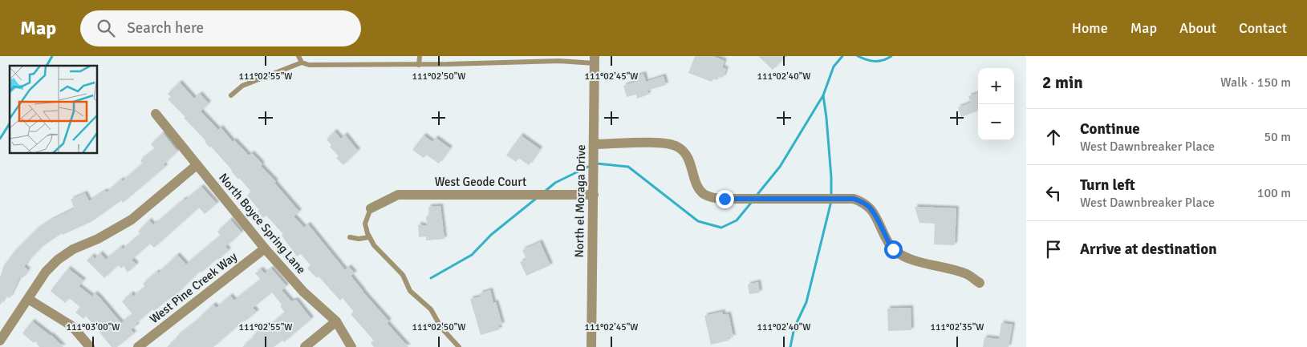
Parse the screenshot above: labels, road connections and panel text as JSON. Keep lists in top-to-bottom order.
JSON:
{
  "streets": {
    "street": [
      "West Geode Court",
      "North el Moraga Drive",
      "North Boyce Spring Lane",
      "West Pine Creek Way"
    ]
  },
  "crossings": [
    ["West Geode Court", "North el Moraga Drive"],
    ["North Boyce Spring Lane", "West Pine Creek Way"]
  ],
  "page": {
    "header": "Map",
    "search": "Search here",
    "nav": [
      "Home",
      "Map",
      "About",
      "Contact"
    ],
    "heading": ["2 min", "Walk · 150 m"],
    "map_buttons": ["+", "−"],
    "list": [
      ["Continue", "West Dawnbreaker Place", "50 m"],
      ["Turn left", "West Dawnbreaker Place", "100 m"],
      "Arrive at destination"
    ]
  },
  "coordinates": [
    "111°02'55\"W",
    "111°02'50\"W",
    "111°02'45\"W",
    "111°02'40\"W",
    "111°03'00\"W",
    "111°02'35\"W"
  ]
}
